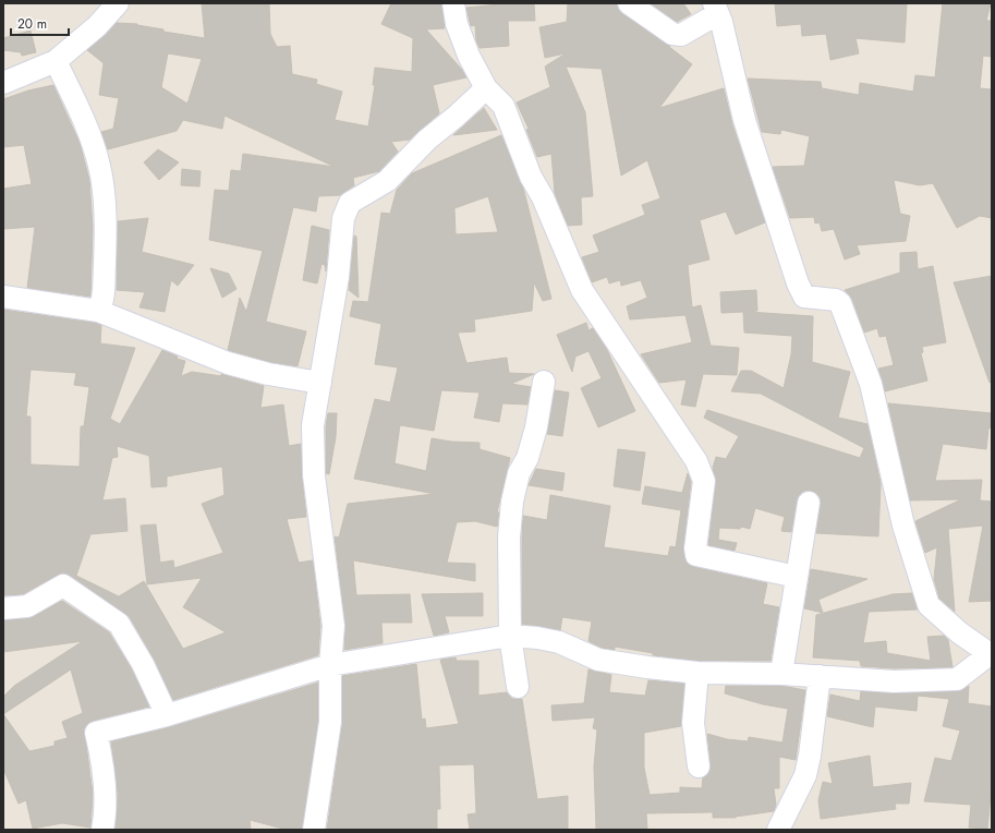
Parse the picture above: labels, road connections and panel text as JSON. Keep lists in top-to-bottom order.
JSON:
{
  "scale_bar": "20 m"
}
